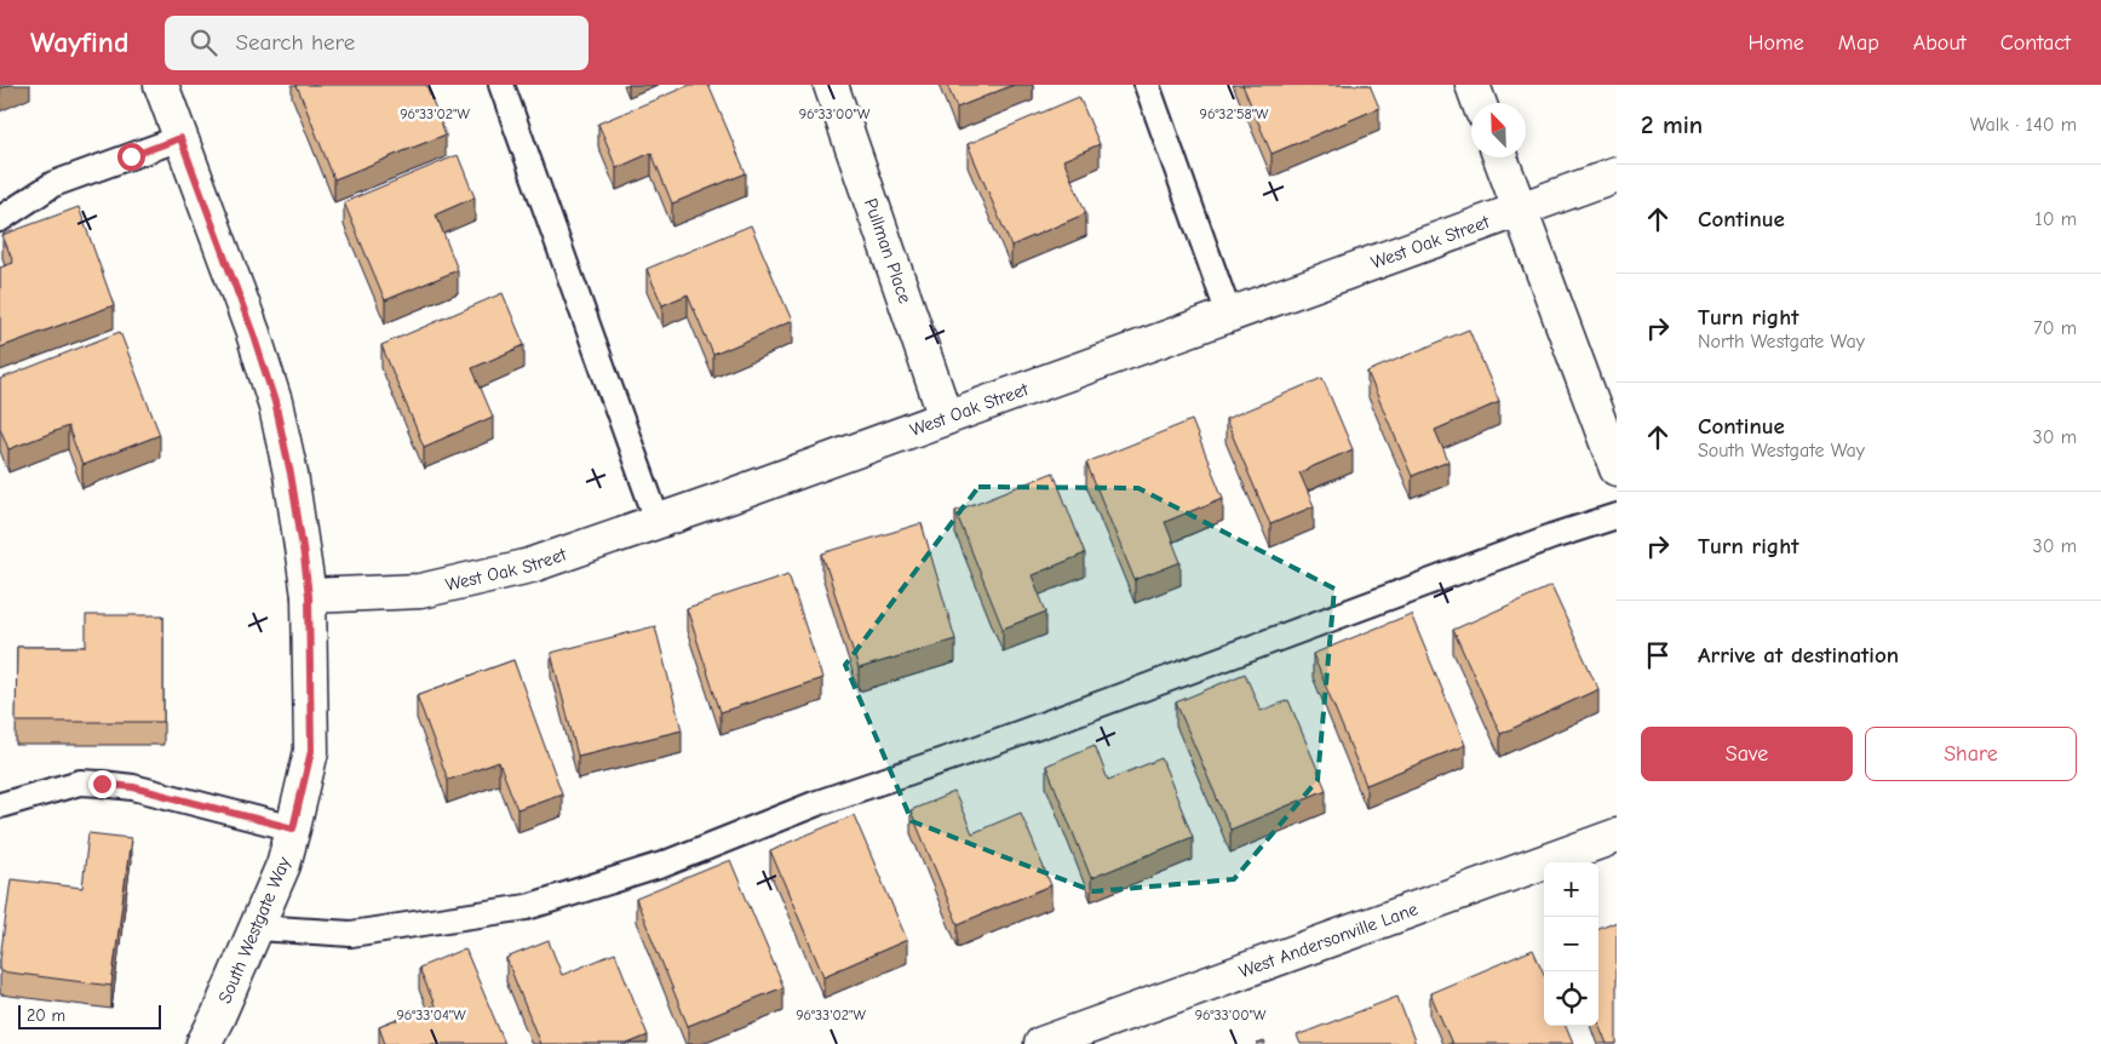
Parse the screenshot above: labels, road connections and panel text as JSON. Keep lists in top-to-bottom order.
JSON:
{
  "streets": {
    "street": [
      "West Oak Street",
      "Pullman Place",
      "South Westgate Way",
      "West Andersonville Lane"
    ]
  },
  "crossings": [
    ["West Oak Street", "Pullman Place"],
    ["West Oak Street", "South Westgate Way"]
  ],
  "scale_bar": "20 m",
  "north": "top left",
  "page": {
    "header": "Wayfind",
    "search": "Search here",
    "nav": [
      "Home",
      "Map",
      "About",
      "Contact"
    ],
    "heading": ["2 min", "Walk · 140 m"],
    "list": [
      ["Continue", "10 m"],
      ["Turn right", "North Westgate Way", "70 m"],
      ["Continue", "South Westgate Way", "30 m"],
      ["Turn right", "30 m"],
      "Arrive at destination"
    ],
    "buttons": ["Save", "Share"],
    "map_buttons": ["+", "−"],
    "scale": "20 m"
  },
  "coordinates": [
    "96°33'02\"W",
    "96°33'00\"W",
    "96°32'58\"W",
    "96°33'04\"W"
  ]
}
